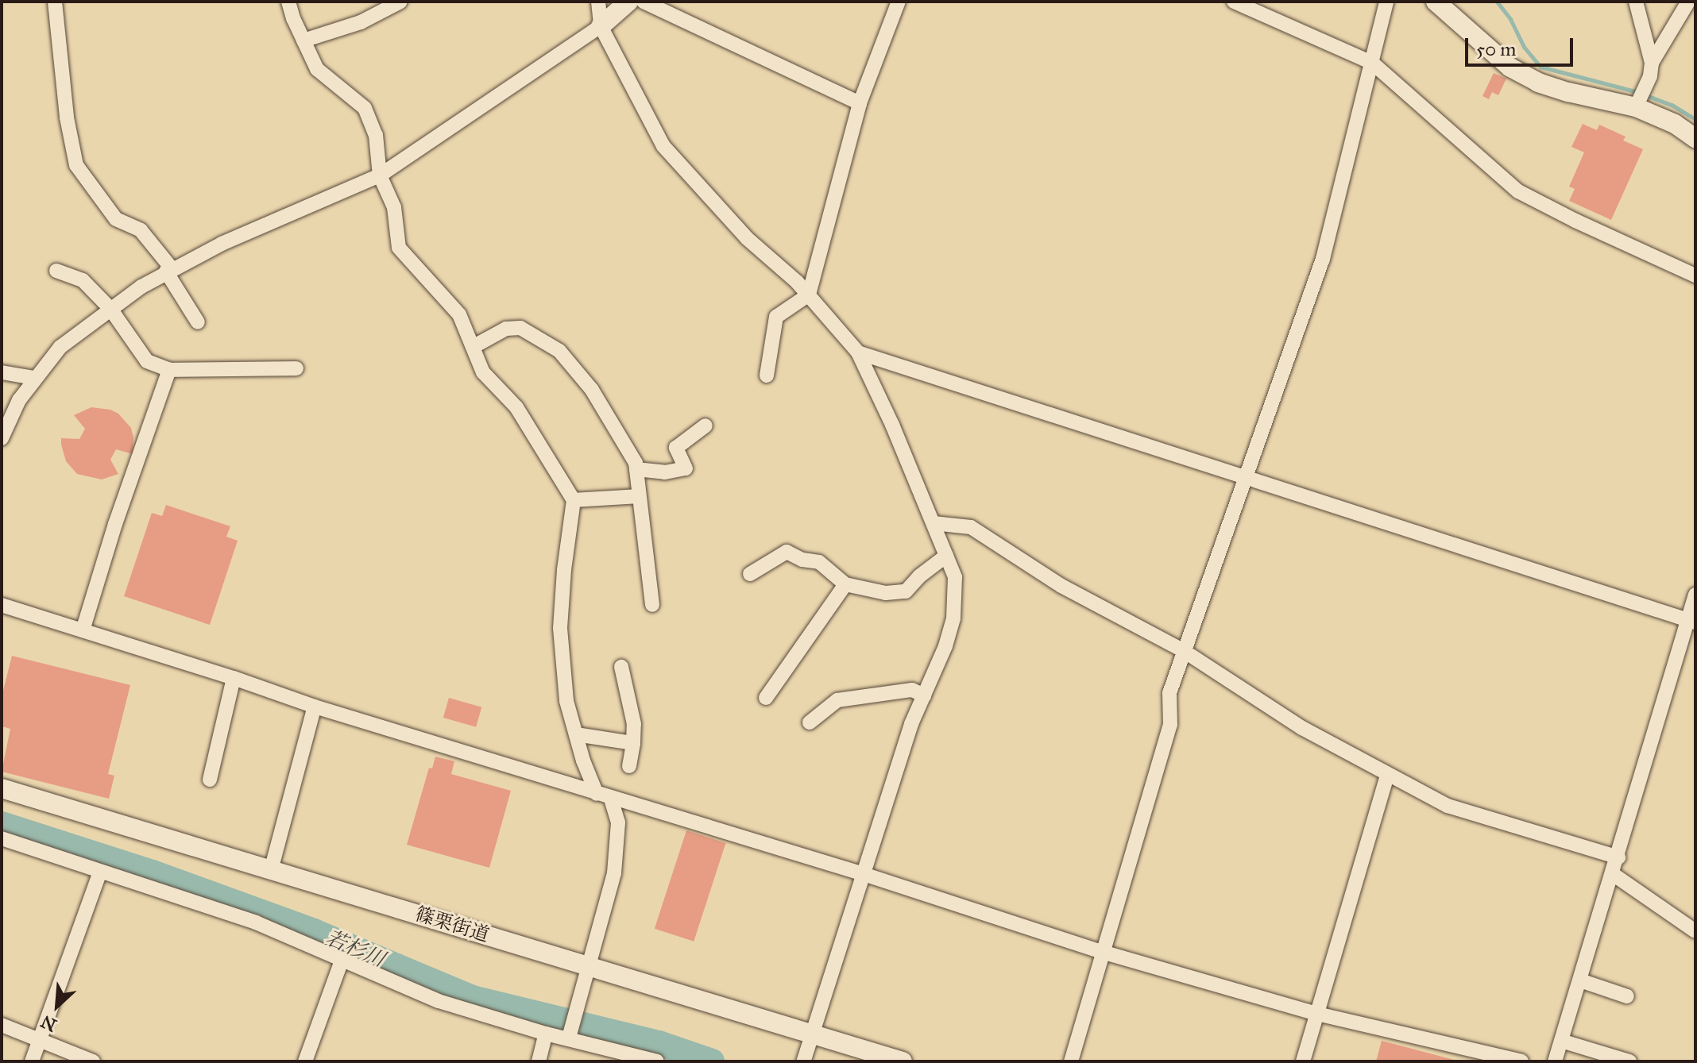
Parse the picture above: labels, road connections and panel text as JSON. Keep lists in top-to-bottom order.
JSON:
{
  "streets": {
    "main road": ["篠栗街道"]
  },
  "water": ["若杉川"],
  "scale_bar": "50 m",
  "north": "bottom left"
}
